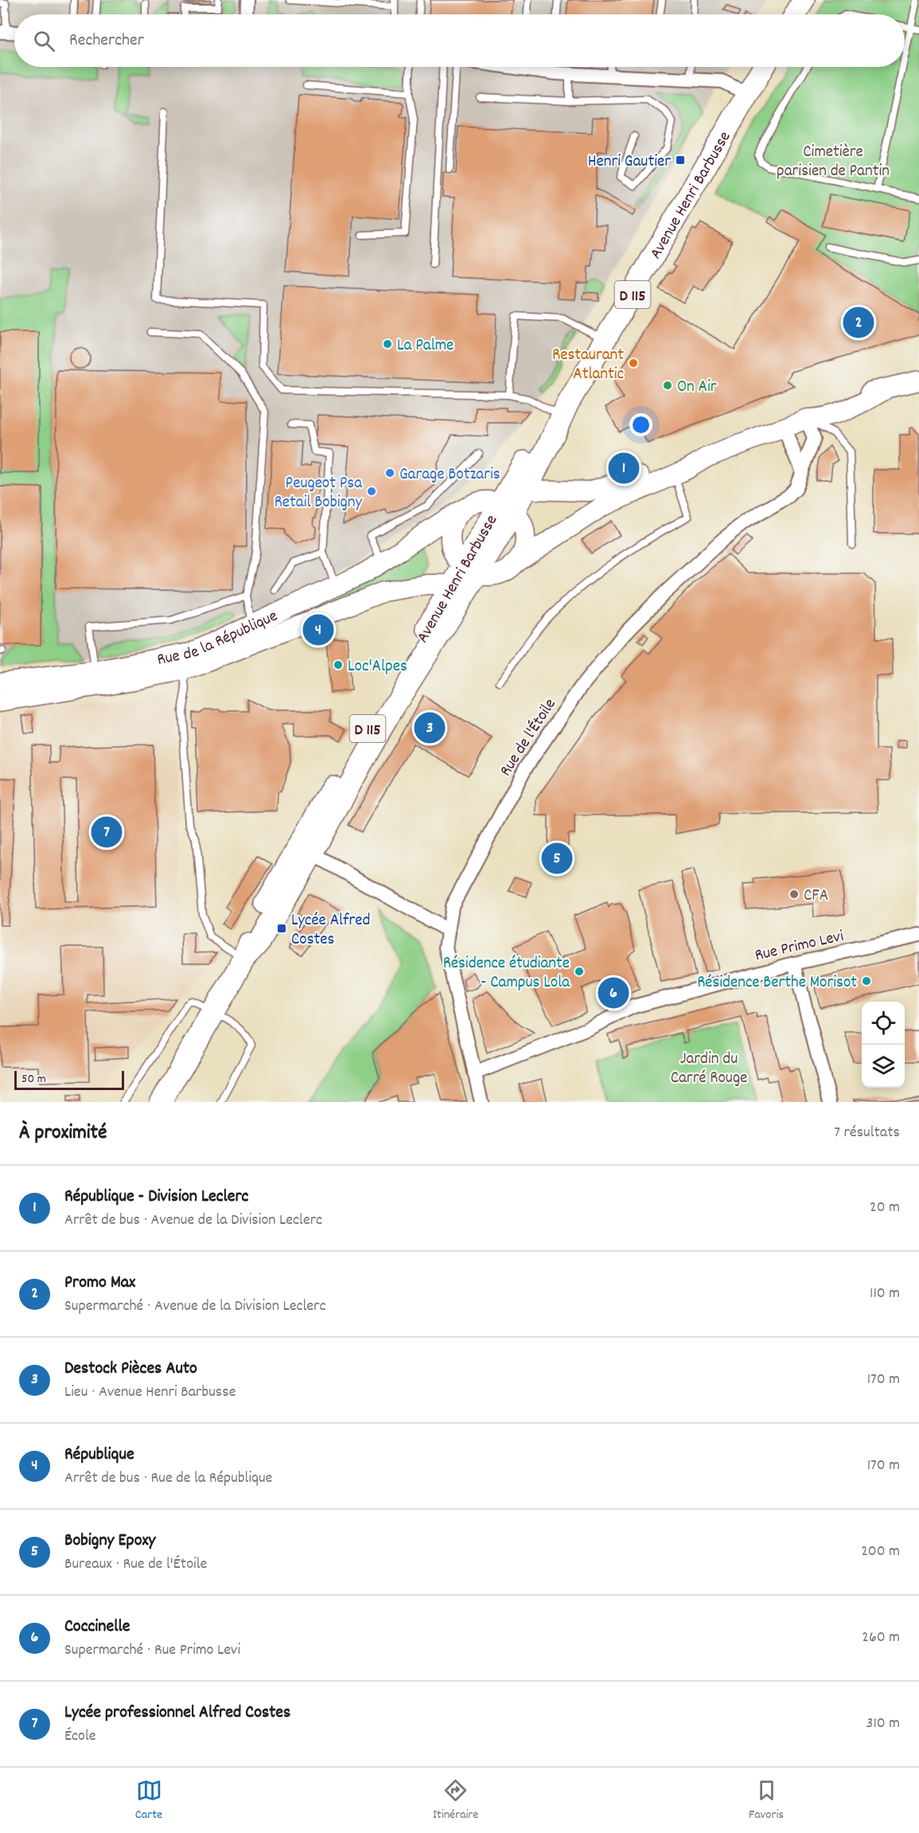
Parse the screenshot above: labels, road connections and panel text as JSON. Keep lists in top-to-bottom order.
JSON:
{
  "streets": {
    "main road": ["Avenue Henri Barbusse", "D 115", "Rue de la République"],
    "street": ["Rue de l'Étoile", "Rue Primo Levi"]
  },
  "crossings": [
    ["Avenue Henri Barbusse", "Rue de la République"],
    ["Rue de l'Étoile", "Rue Primo Levi"]
  ],
  "parks": ["Cimetière parisien de Pantin", "Jardin du Carré Rouge"],
  "places": {
    "transit": ["Henri Gautier", "Lycée Alfred Costes"],
    "other": [
      "La Palme",
      "Restaurant Atlantic",
      "On Air",
      "Garage Botzaris",
      "Peugeot Psa Retail Bobigny",
      "Loc'Alpes",
      "CFA",
      "Résidence étudiante - Campus Lola",
      "Résidence Berthe Morisot"
    ]
  },
  "scale_bar": "50 m",
  "page": {
    "search": "Rechercher",
    "pins": [
      "2",
      "1",
      "4",
      "3",
      "7",
      "5",
      "6"
    ],
    "scale": "50 m",
    "heading": ["À proximité", "7 résultats"],
    "list": [
      {
        "mark": "1",
        "name": "République - Division Leclerc",
        "note": "Arrêt de bus · Avenue de la Division Leclerc",
        "value": "20 m"
      },
      {
        "mark": "2",
        "name": "Promo Max",
        "note": "Supermarché · Avenue de la Division Leclerc",
        "value": "110 m"
      },
      {
        "mark": "3",
        "name": "Destock Pièces Auto",
        "note": "Lieu · Avenue Henri Barbusse",
        "value": "170 m"
      },
      {
        "mark": "4",
        "name": "République",
        "note": "Arrêt de bus · Rue de la République",
        "value": "170 m"
      },
      {
        "mark": "5",
        "name": "Bobigny Epoxy",
        "note": "Bureaux · Rue de l'Étoile",
        "value": "200 m"
      },
      {
        "mark": "6",
        "name": "Coccinelle",
        "note": "Supermarché · Rue Primo Levi",
        "value": "260 m"
      },
      {
        "mark": "7",
        "name": "Lycée professionnel Alfred Costes",
        "note": "École",
        "value": "310 m"
      }
    ],
    "nav": ["Carte", "Itinéraire", "Favoris"]
  }
}
